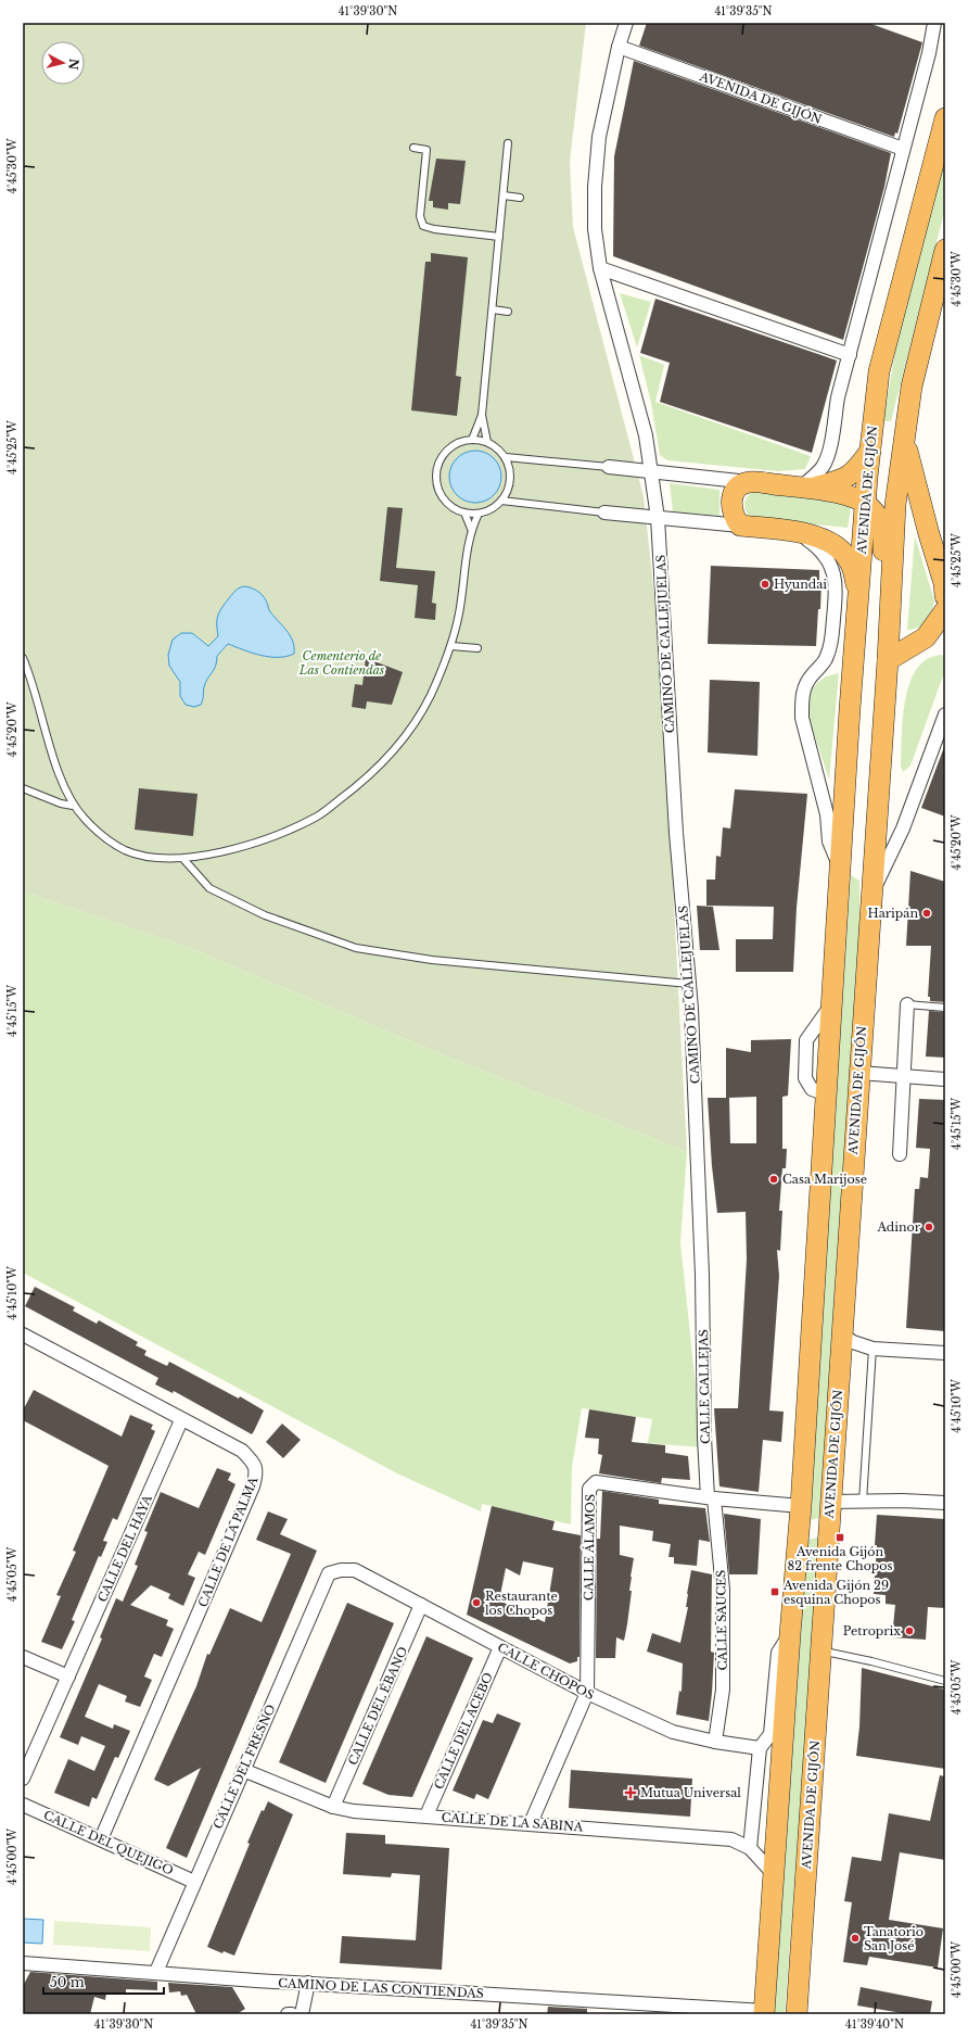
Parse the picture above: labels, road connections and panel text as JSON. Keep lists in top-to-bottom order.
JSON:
{
  "streets": {
    "highway": ["AVENIDA DE GIJÓN"],
    "street": [
      "CAMINO DE CALLEJUELAS",
      "CALLE CALLEJAS",
      "CALLE DE LA PALMA",
      "CALLE ÁLAMOS",
      "CALLE DEL HAYA",
      "CALLE SAUCES",
      "CALLE CHOPOS",
      "CALLE DEL ÉBANO",
      "CALLE DEL ACEBO",
      "CALLE DEL FRESNO",
      "CALLE DE LA SABINA",
      "CALLE DEL QUEJIGO",
      "CAMINO DE LAS CONTIENDAS"
    ]
  },
  "crossings": [
    ["AVENIDA DE GIJÓN", "CAMINO DE CALLEJUELAS"],
    ["AVENIDA DE GIJÓN", "CALLE ÁLAMOS"],
    ["AVENIDA DE GIJÓN", "CALLE CHOPOS"],
    ["AVENIDA DE GIJÓN", "CALLE DE LA SABINA"],
    ["AVENIDA DE GIJÓN", "CAMINO DE LAS CONTIENDAS"],
    ["CAMINO DE CALLEJUELAS", "CALLE CALLEJAS"],
    ["CALLE CALLEJAS", "CALLE ÁLAMOS"],
    ["CALLE CALLEJAS", "CALLE SAUCES"],
    ["CALLE DE LA PALMA", "CALLE DEL HAYA"],
    ["CALLE DE LA PALMA", "CALLE DEL QUEJIGO"],
    ["CALLE ÁLAMOS", "CALLE SAUCES"],
    ["CALLE ÁLAMOS", "CALLE CHOPOS"],
    ["CALLE SAUCES", "CALLE CHOPOS"],
    ["CALLE CHOPOS", "CALLE DEL ÉBANO"],
    ["CALLE CHOPOS", "CALLE DEL ACEBO"],
    ["CALLE CHOPOS", "CALLE DEL FRESNO"],
    ["CALLE DEL ÉBANO", "CALLE DE LA SABINA"],
    ["CALLE DEL ACEBO", "CALLE DE LA SABINA"],
    ["CALLE DEL FRESNO", "CALLE DE LA SABINA"],
    ["CALLE DEL FRESNO", "CALLE DEL QUEJIGO"],
    ["CALLE DEL FRESNO", "CAMINO DE LAS CONTIENDAS"]
  ],
  "parks": ["Cementerio de Las Contiendas"],
  "places": {
    "other": [
      "Hyundai",
      "Haripán",
      "Casa Marijose",
      "Adinor",
      "Restaurante los Chopos",
      "Petroprix",
      "Tanatorio San José"
    ],
    "transit": ["Avenida Gijón 82 frente Chopos", "Avenida Gijón 29 esquina Chopos"],
    "health": ["Mutua Universal"]
  },
  "scale_bar": "50 m",
  "north": "right",
  "coordinates": [
    "41°39'30\"N",
    "41°39'35\"N",
    "4°45'30\"W",
    "4°45'25\"W",
    "4°45'20\"W",
    "4°45'15\"W",
    "4°45'10\"W",
    "4°45'05\"W",
    "4°45'00\"W",
    "41°39'40\"N"
  ]
}
